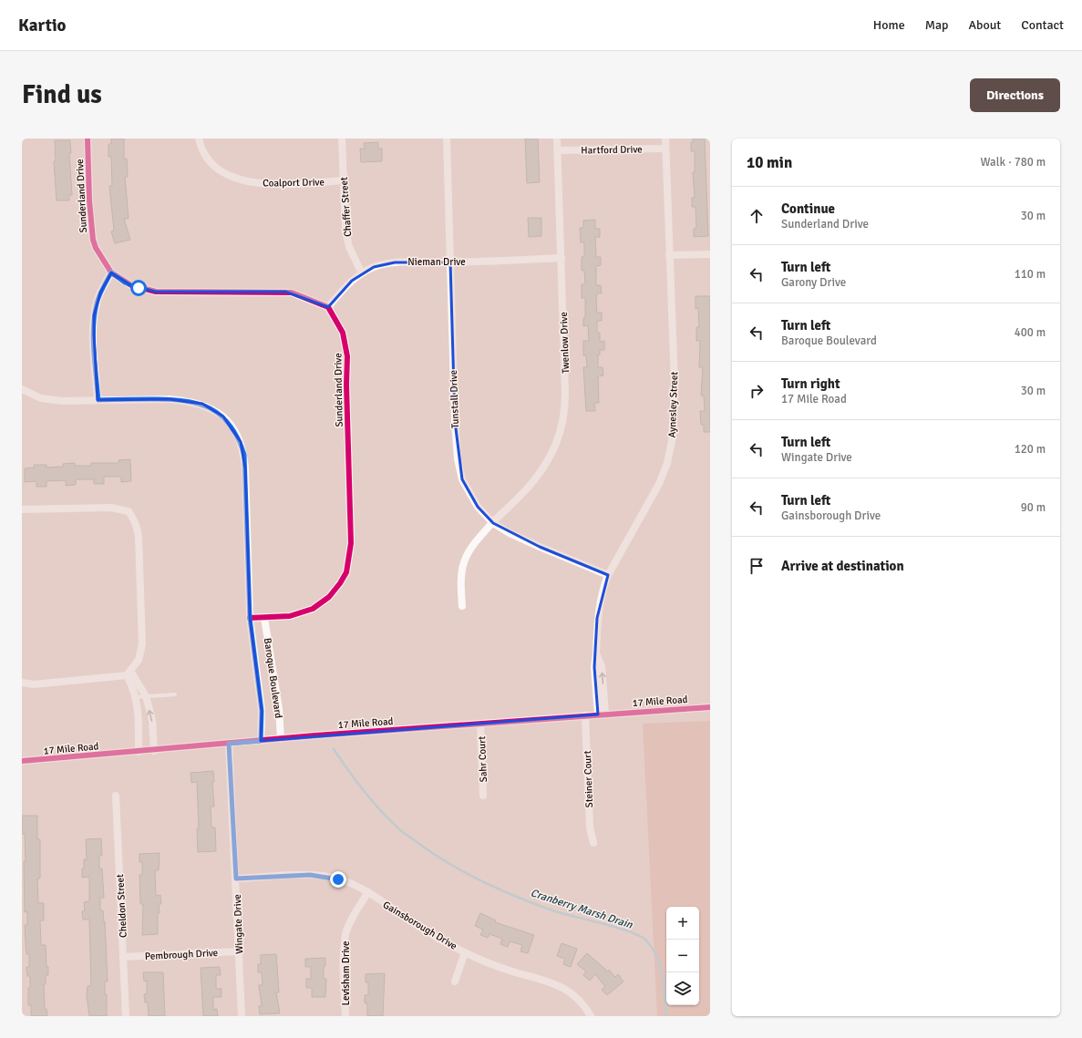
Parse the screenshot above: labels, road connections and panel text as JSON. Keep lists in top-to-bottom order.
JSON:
{
  "streets": {
    "street": [
      "Hartford Drive",
      "Coalport Drive",
      "Sunderland Drive",
      "Chaffer Street",
      "Nieman Drive",
      "Twenlow Drive",
      "Tunstall Drive",
      "Aynesley Street",
      "Baroque Boulevard",
      "17 Mile Road",
      "Sahr Court",
      "Steiner Court",
      "Cheldon Street",
      "Wingate Drive",
      "Gainsborough Drive",
      "Pembrough Drive",
      "Levisham Drive"
    ]
  },
  "crossings": [
    ["Hartford Drive", "Twenlow Drive"],
    ["Hartford Drive", "Aynesley Street"],
    ["Coalport Drive", "Chaffer Street"],
    ["Sunderland Drive", "Nieman Drive"],
    ["Sunderland Drive", "Baroque Boulevard"],
    ["Chaffer Street", "Nieman Drive"],
    ["Nieman Drive", "Twenlow Drive"],
    ["Nieman Drive", "Tunstall Drive"],
    ["Twenlow Drive", "Tunstall Drive"],
    ["Tunstall Drive", "Aynesley Street"],
    ["Aynesley Street", "17 Mile Road"],
    ["Baroque Boulevard", "17 Mile Road"],
    ["17 Mile Road", "Sahr Court"],
    ["17 Mile Road", "Steiner Court"],
    ["17 Mile Road", "Wingate Drive"],
    ["Cheldon Street", "Pembrough Drive"],
    ["Wingate Drive", "Gainsborough Drive"],
    ["Wingate Drive", "Pembrough Drive"],
    ["Gainsborough Drive", "Levisham Drive"]
  ],
  "water": ["Cranberry Marsh Drain"],
  "page": {
    "header": "Kartio",
    "nav": [
      "Home",
      "Map",
      "About",
      "Contact"
    ],
    "buttons": "Directions",
    "title": "Find us",
    "heading": ["10 min", "Walk · 780 m"],
    "list": [
      ["Continue", "Sunderland Drive", "30 m"],
      ["Turn left", "Garony Drive", "110 m"],
      ["Turn left", "Baroque Boulevard", "400 m"],
      ["Turn right", "17 Mile Road", "30 m"],
      ["Turn left", "Wingate Drive", "120 m"],
      ["Turn left", "Gainsborough Drive", "90 m"],
      "Arrive at destination"
    ],
    "map_buttons": ["+", "−"]
  }
}
